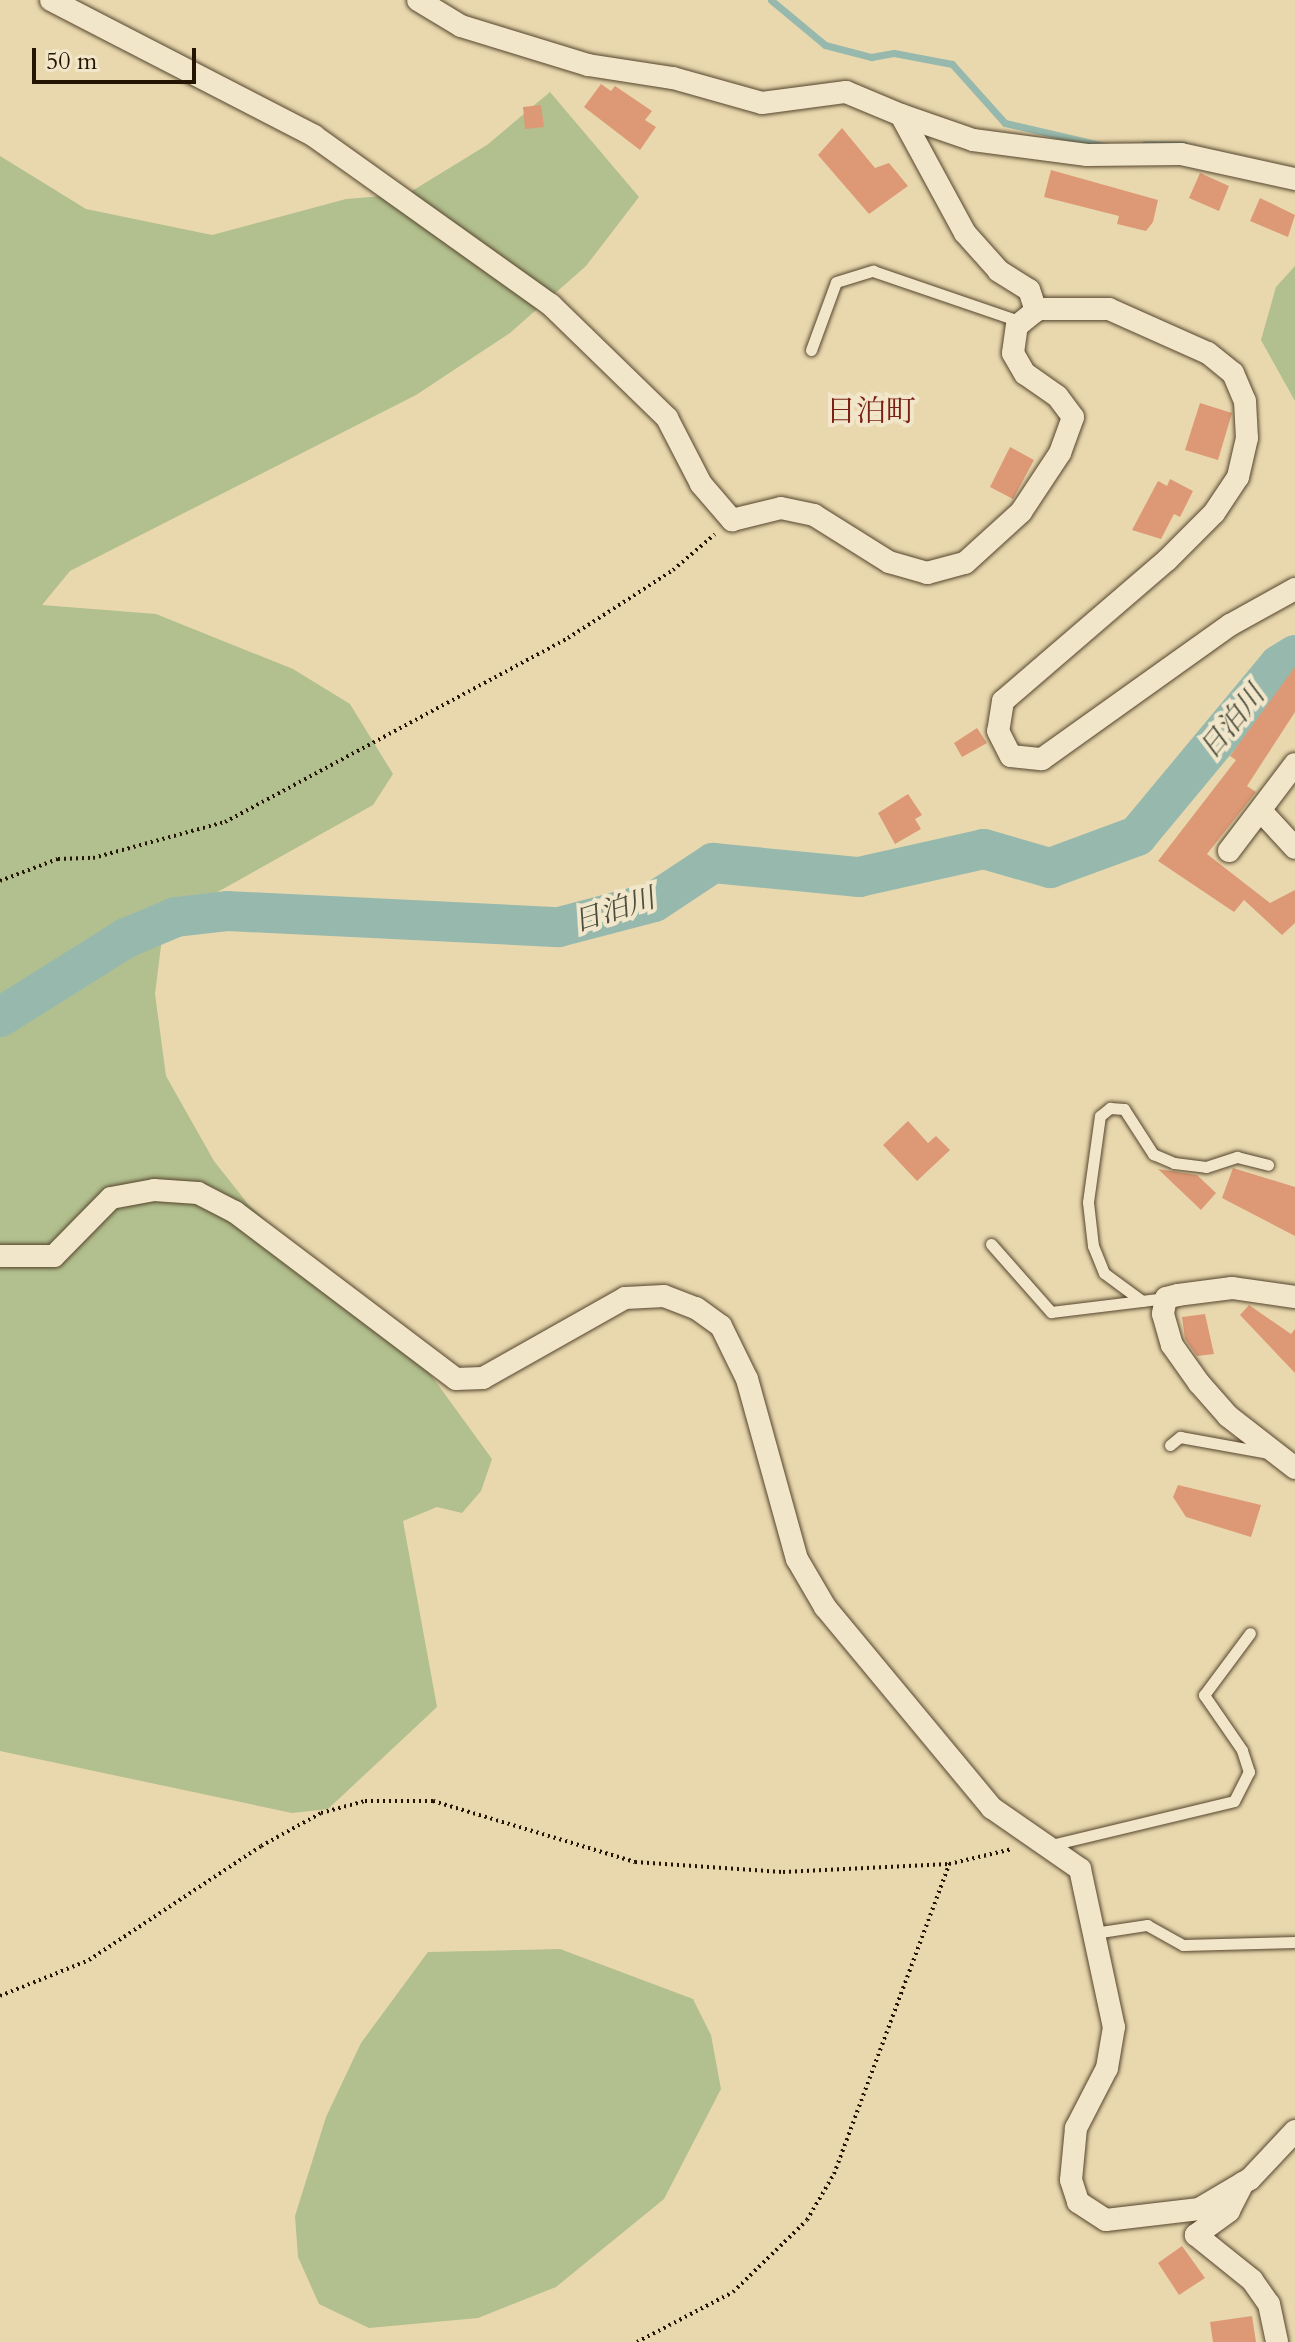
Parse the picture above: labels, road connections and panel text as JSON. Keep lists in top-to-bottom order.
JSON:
{
  "districts": ["日泊町"],
  "water": ["日泊川"],
  "scale_bar": "50 m"
}
